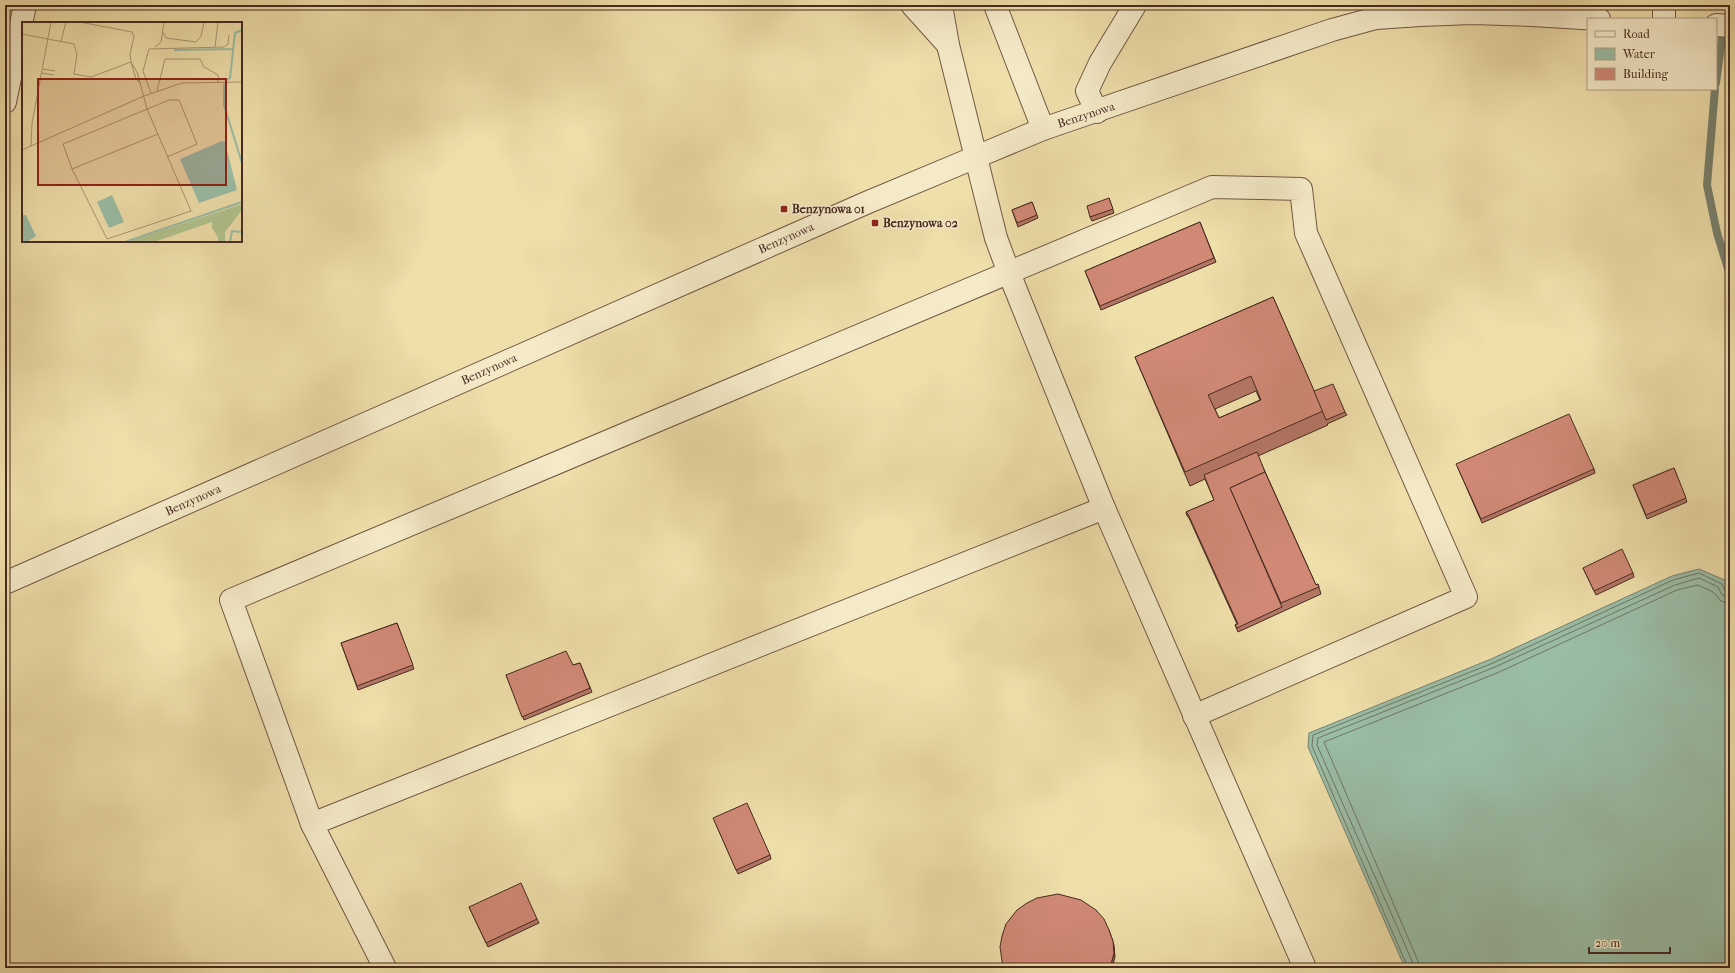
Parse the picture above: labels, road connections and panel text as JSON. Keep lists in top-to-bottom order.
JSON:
{
  "streets": {
    "street": ["Benzynowa"]
  },
  "places": {
    "transit": ["Benzynowa 01", "Benzynowa 02"]
  },
  "legend": ["Road", "Water", "Building"],
  "scale_bar": "20 m"
}
